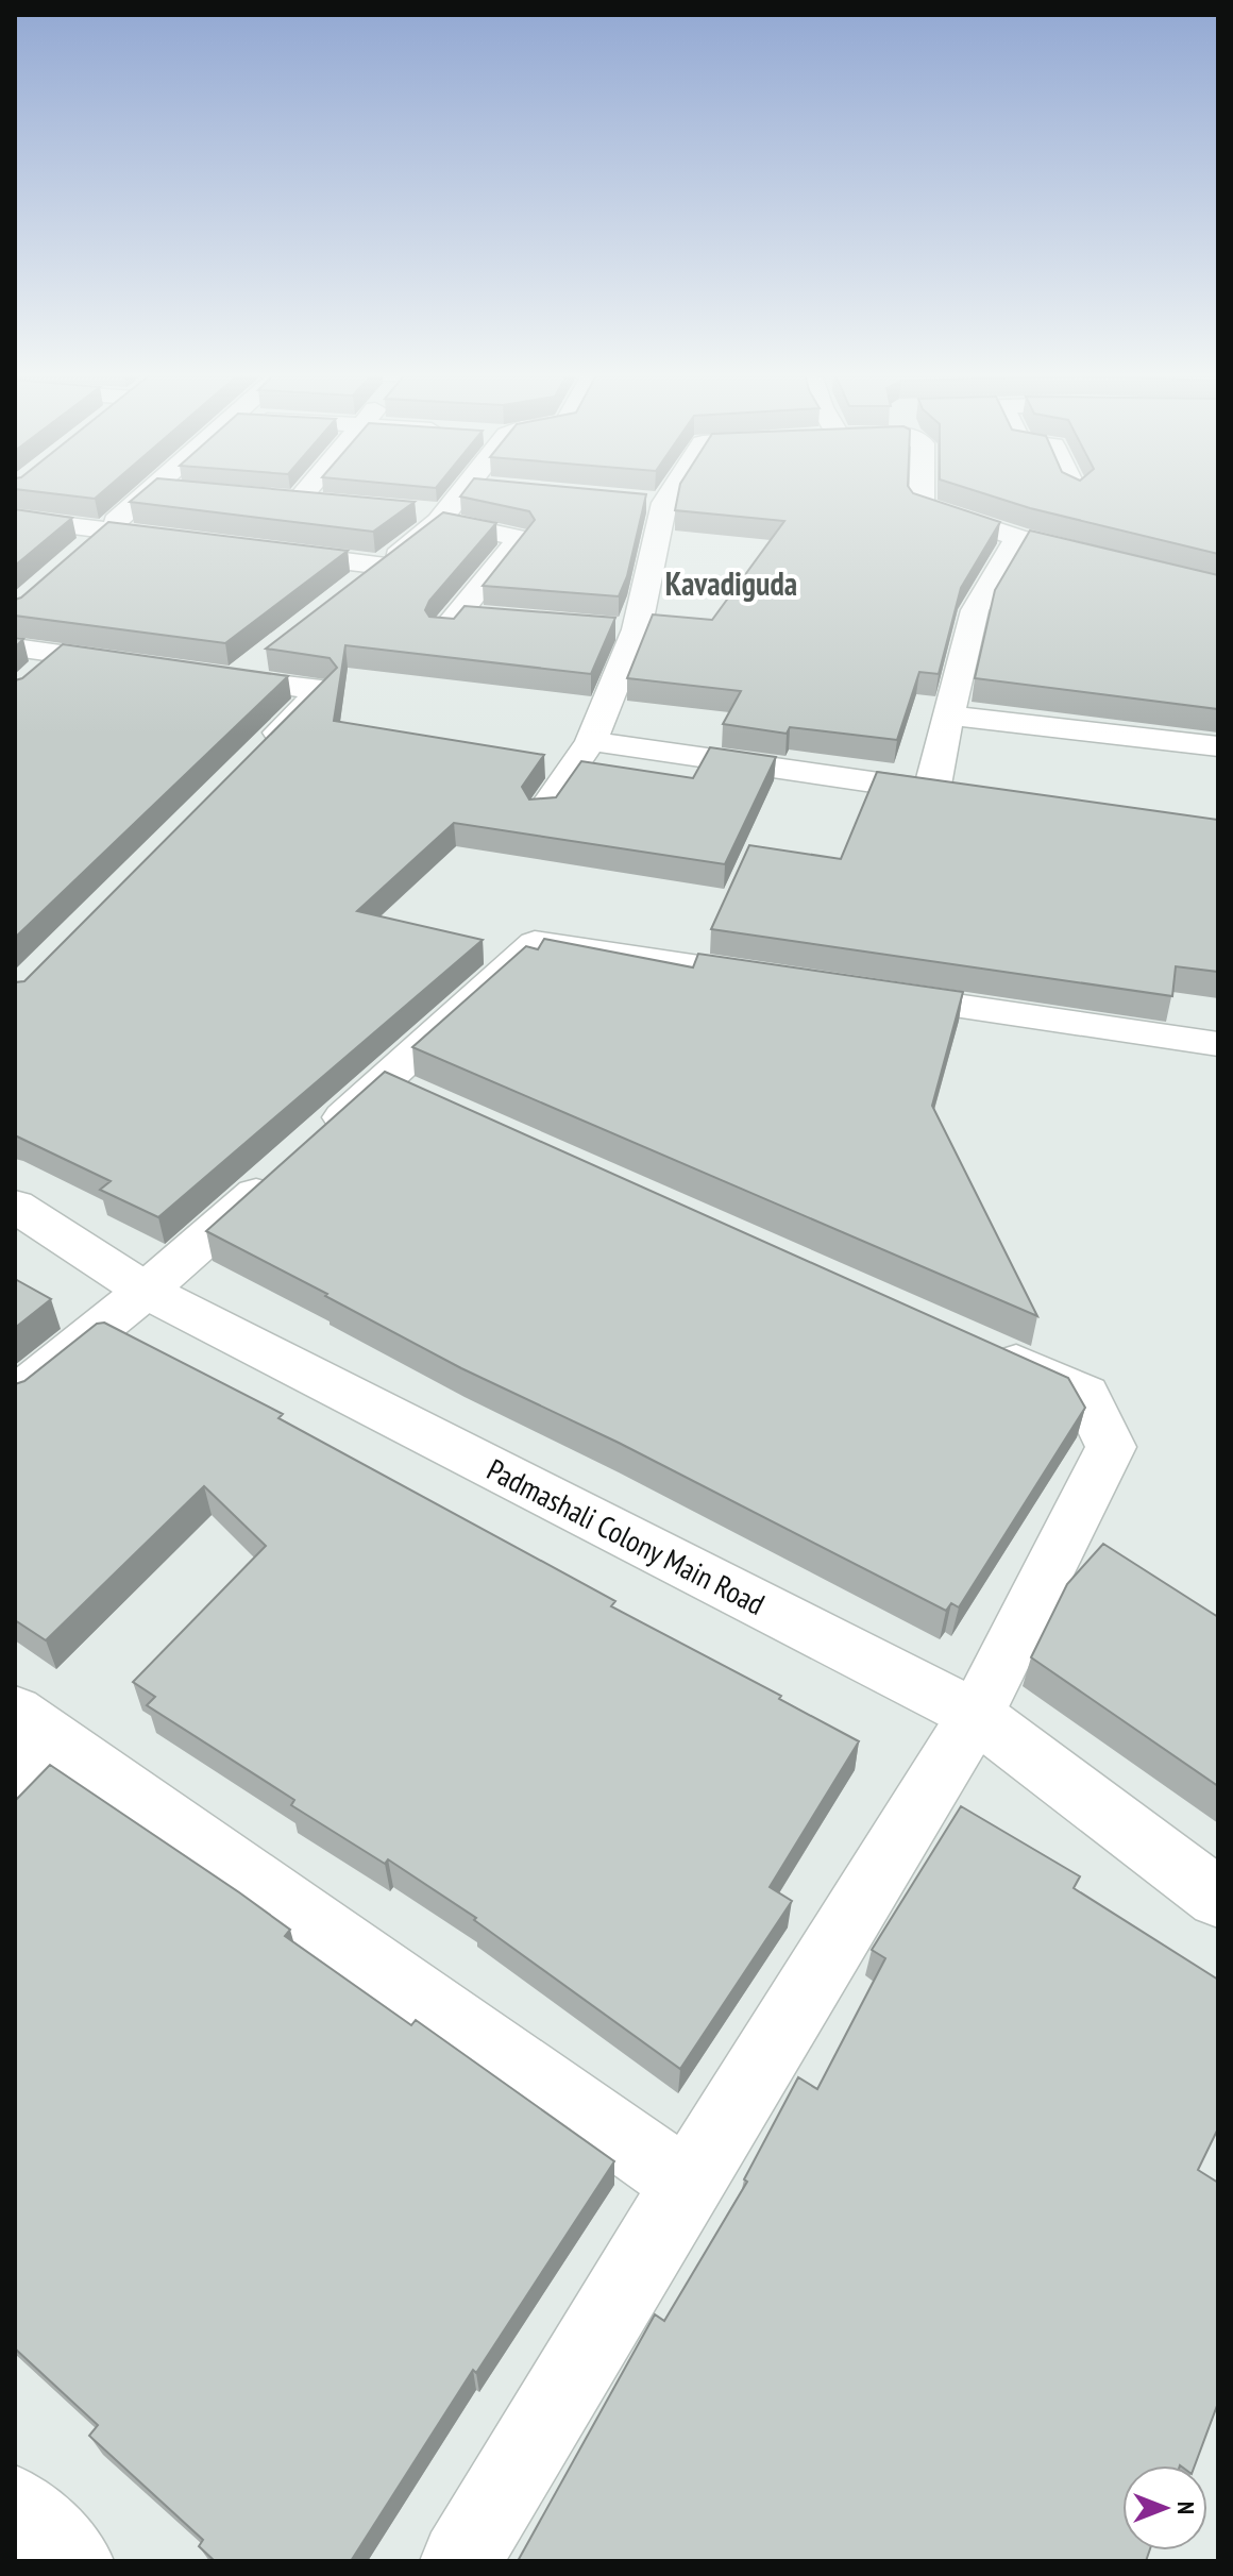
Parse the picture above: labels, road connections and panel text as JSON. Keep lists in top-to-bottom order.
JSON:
{
  "streets": {
    "street": ["Padmashali Colony Main Road"]
  },
  "districts": ["Kavadiguda"],
  "north": "right"
}
